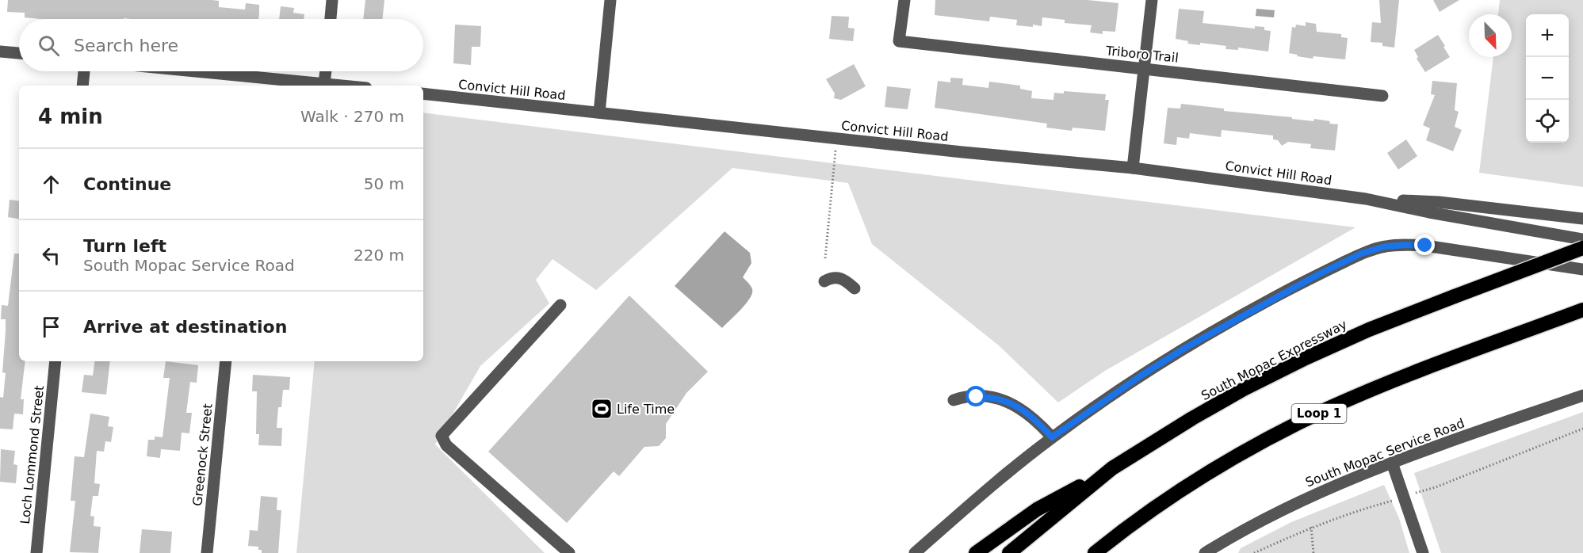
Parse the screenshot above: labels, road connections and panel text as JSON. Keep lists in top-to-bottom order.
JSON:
{
  "streets": {
    "highway": ["South Mopac Expressway", "Loop 1"],
    "street": [
      "Triboro Trail",
      "Convict Hill Road",
      "South Mopac Service Road",
      "Loch Lommond Street",
      "Greenock Street"
    ]
  },
  "places": {
    "sports": ["Life Time"]
  },
  "north": "bottom right",
  "page": {
    "map_buttons": ["+", "−"],
    "search": "Search here",
    "heading": ["4 min", "Walk · 270 m"],
    "list": [
      ["Continue", "50 m"],
      ["Turn left", "South Mopac Service Road", "220 m"],
      "Arrive at destination"
    ]
  }
}
